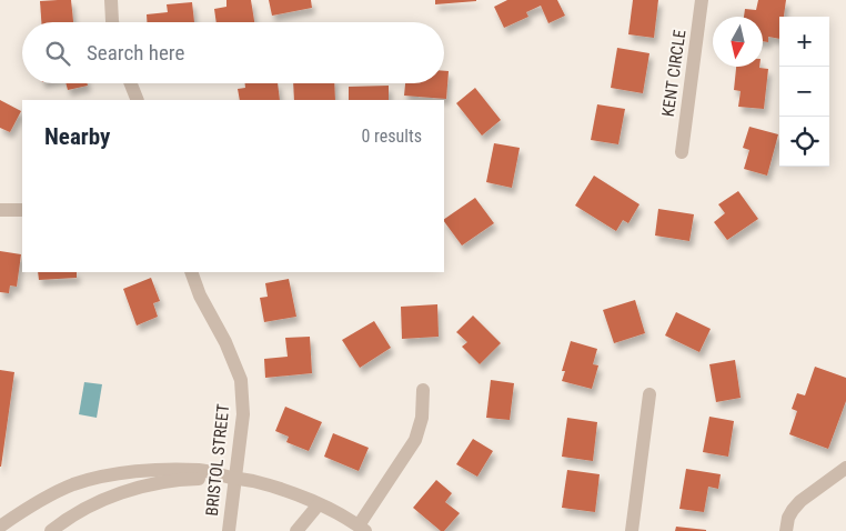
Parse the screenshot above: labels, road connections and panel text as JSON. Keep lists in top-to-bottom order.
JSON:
{
  "streets": {
    "street": ["KENT CIRCLE", "BRISTOL STREET"]
  },
  "north": "bottom",
  "page": {
    "map_buttons": ["+", "−"],
    "search": "Search here",
    "heading": ["Nearby", "0 results"]
  }
}
